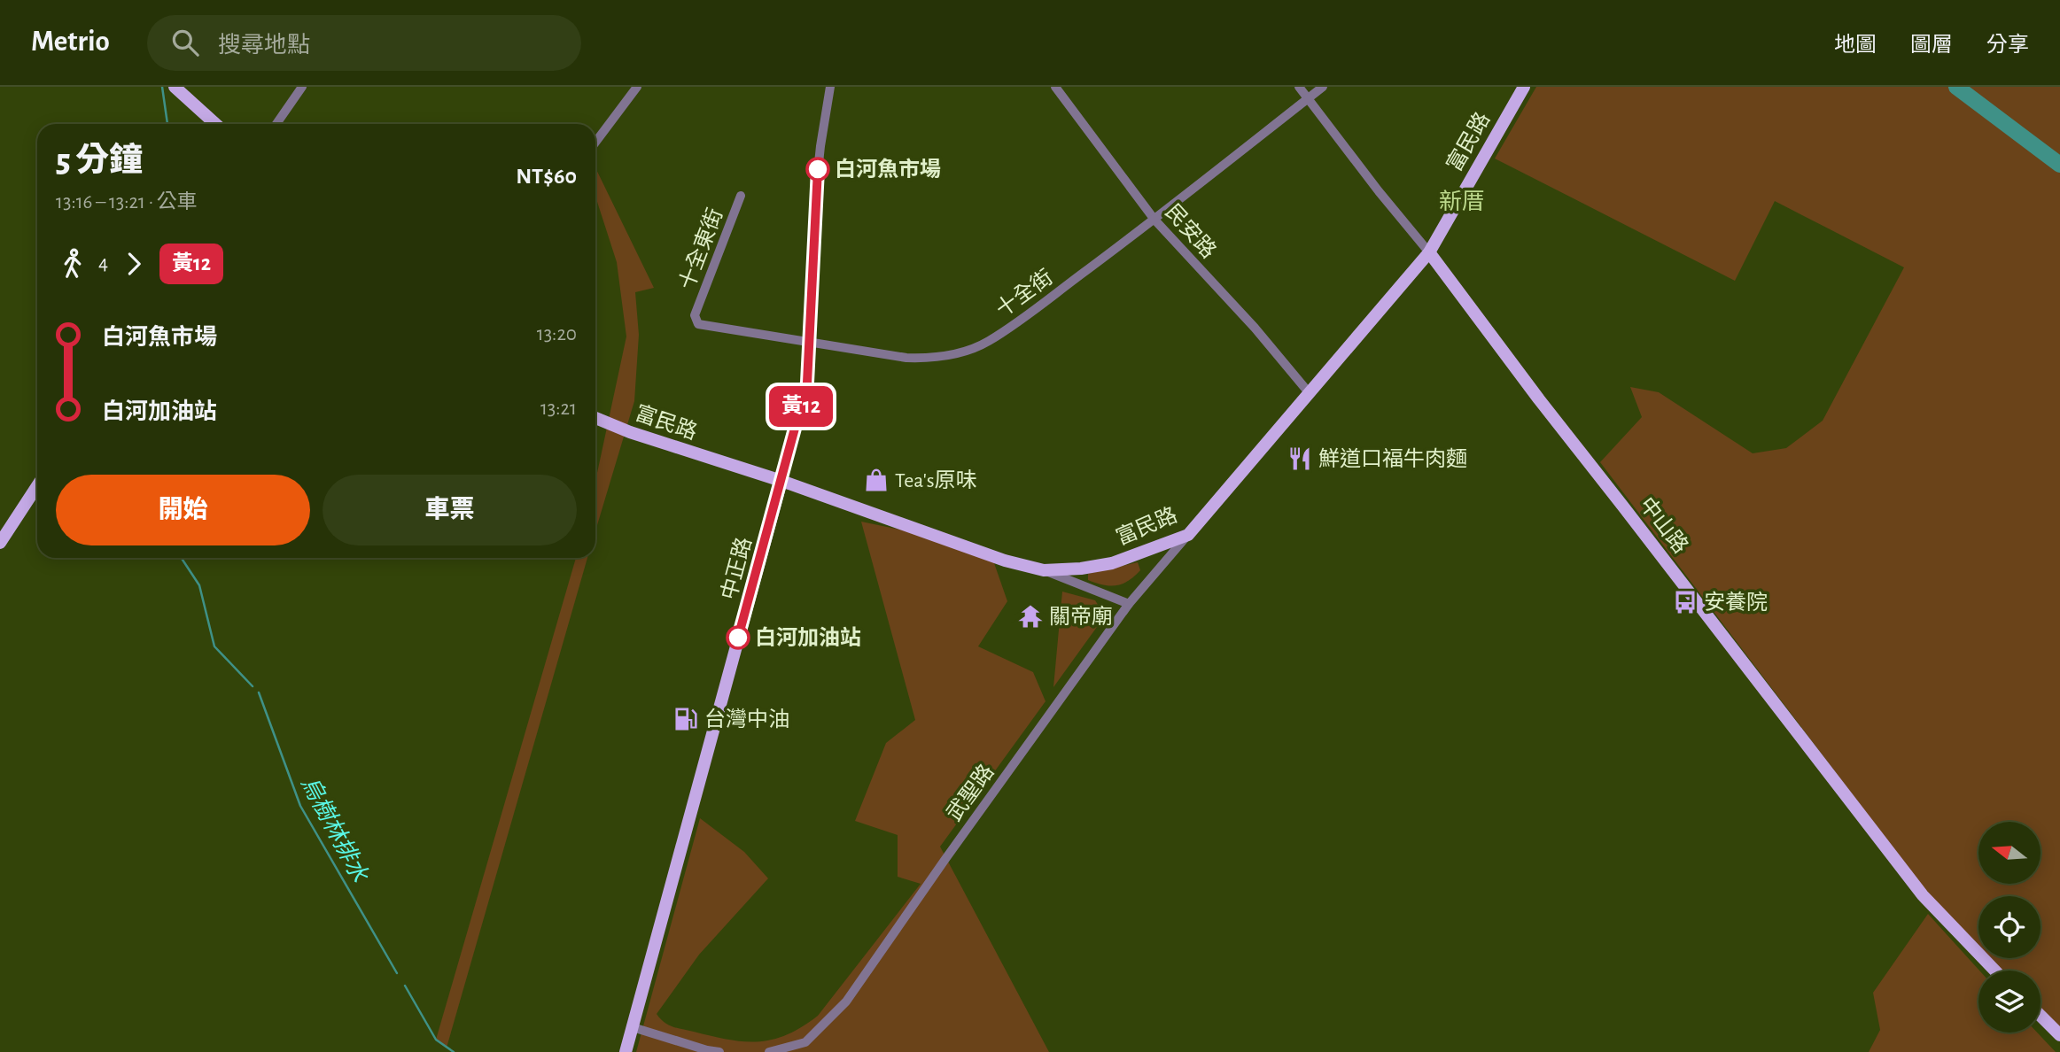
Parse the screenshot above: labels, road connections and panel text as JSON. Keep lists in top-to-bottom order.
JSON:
{
  "streets": {
    "main road": ["富民路", "中山路", "中正路"],
    "street": [
      "民安路",
      "十全東街",
      "十全街",
      "武聖路"
    ]
  },
  "crossings": [
    ["富民路", "民安路"],
    ["富民路", "中山路"],
    ["富民路", "中正路"],
    ["富民路", "武聖路"],
    ["民安路", "十全街"],
    ["十全東街", "十全街"],
    ["十全街", "中山路"],
    ["十全街", "中正路"]
  ],
  "districts": ["新厝"],
  "water": ["烏樹林排水"],
  "places": {
    "other": ["白河魚市場", "白河加油站"],
    "restaurant": ["鮮道口福牛肉麵"],
    "shop": ["Tea's原味"],
    "bus stop": ["安養院"],
    "temple": ["關帝廟"],
    "fuel station": ["台灣中油"]
  },
  "lines": ["bus line 黃12"],
  "north": "left",
  "page": {
    "header": "Metrio",
    "search": "搜尋地點",
    "nav": ["地圖", "圖層", "分享"],
    "on_map": "黃12",
    "heading": ["5 分鐘", "13:16 – 13:21 · 公車", "NT$60"],
    "legs": ["4", "黃12"],
    "list": [
      {
        "name": "白河魚市場",
        "value": "13:20"
      },
      {
        "name": "白河加油站",
        "value": "13:21"
      }
    ],
    "buttons": ["開始", "車票"]
  }
}
